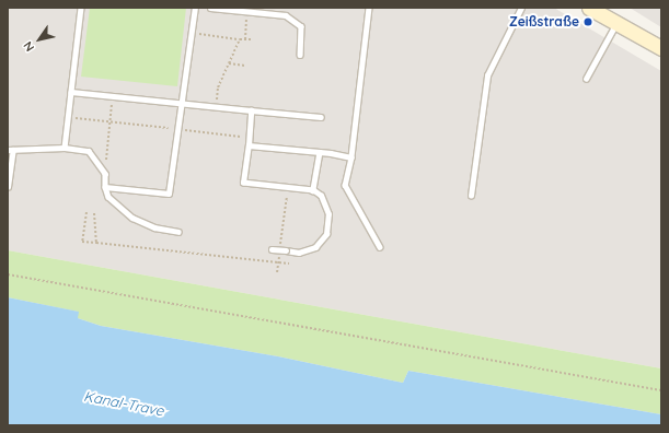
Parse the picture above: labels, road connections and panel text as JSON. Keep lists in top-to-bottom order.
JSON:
{
  "water": ["Kanal-Trave"],
  "places": ["Zeißstraße"],
  "north": "bottom left"
}
